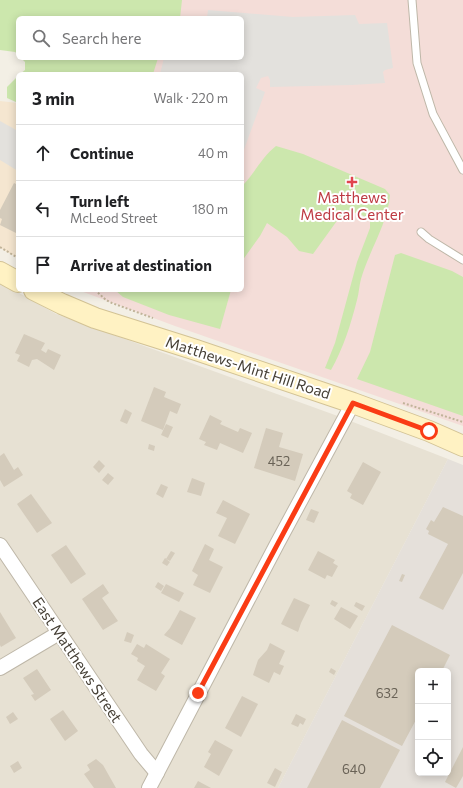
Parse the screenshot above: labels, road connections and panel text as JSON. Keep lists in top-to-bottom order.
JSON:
{
  "streets": {
    "main road": ["Matthews-Mint Hill Road"],
    "street": ["East Matthews Street"]
  },
  "places": {
    "health": ["Matthews Medical Center"]
  },
  "house_numbers": ["452", "632", "640"],
  "page": {
    "search": "Search here",
    "heading": ["3 min", "Walk · 220 m"],
    "list": [
      ["Continue", "40 m"],
      ["Turn left", "McLeod Street", "180 m"],
      "Arrive at destination"
    ],
    "map_buttons": ["+", "−"]
  }
}
